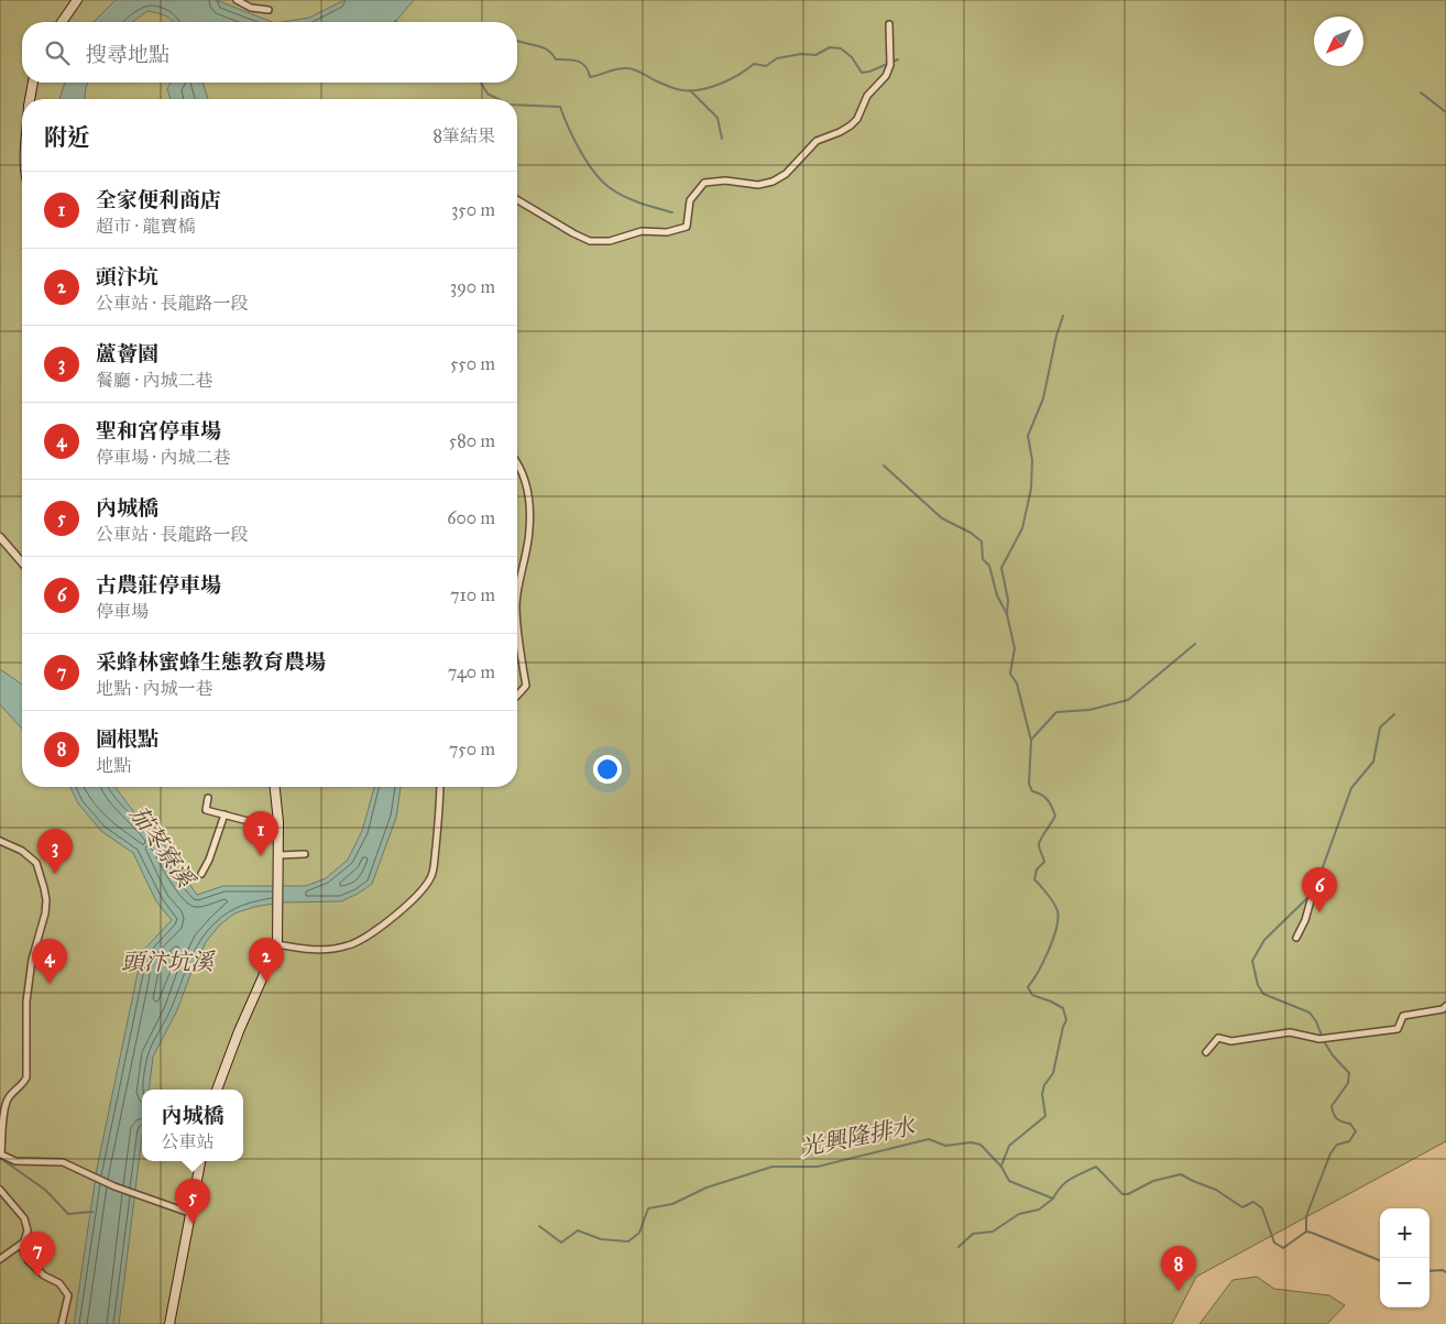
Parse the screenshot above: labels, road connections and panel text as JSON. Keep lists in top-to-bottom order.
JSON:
{
  "water": ["茄苳寮溪", "頭汴坑溪", "光興隆排水"],
  "north": "bottom left",
  "page": {
    "search": "搜尋地點",
    "heading": ["附近", "8筆結果"],
    "list": [
      {
        "mark": "1",
        "name": "全家便利商店",
        "note": "超市 · 龍寶橋",
        "value": "350 m"
      },
      {
        "mark": "2",
        "name": "頭汴坑",
        "note": "公車站 · 長龍路一段",
        "value": "390 m"
      },
      {
        "mark": "3",
        "name": "蘆薈園",
        "note": "餐廳 · 內城二巷",
        "value": "550 m"
      },
      {
        "mark": "4",
        "name": "聖和宮停車場",
        "note": "停車場 · 內城二巷",
        "value": "580 m"
      },
      {
        "mark": "5",
        "name": "內城橋",
        "note": "公車站 · 長龍路一段",
        "value": "600 m"
      },
      {
        "mark": "6",
        "name": "古農莊停車場",
        "note": "停車場",
        "value": "710 m"
      },
      {
        "mark": "7",
        "name": "采蜂林蜜蜂生態教育農場",
        "note": "地點 · 內城一巷",
        "value": "740 m"
      },
      {
        "mark": "8",
        "name": "圖根點",
        "note": "地點",
        "value": "750 m"
      }
    ],
    "pins": [
      "1",
      "3",
      "6",
      "2",
      "4",
      "5",
      "7",
      "8"
    ],
    "popup": ["內城橋", "公車站"],
    "map_buttons": ["+", "−"]
  }
}
